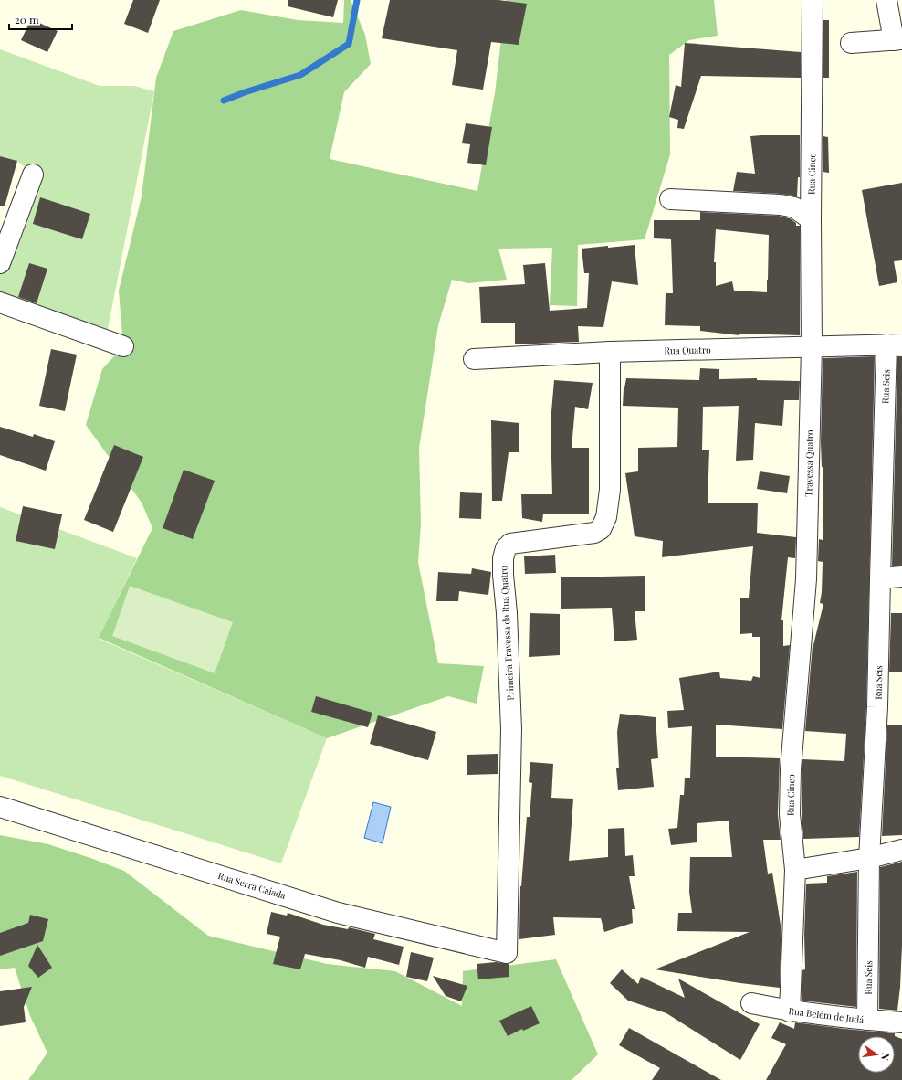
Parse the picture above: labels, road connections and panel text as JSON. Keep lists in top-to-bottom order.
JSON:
{
  "streets": {
    "street": [
      "Rua Cinco",
      "Rua Quatro",
      "Rua Seis",
      "Travessa Quatro",
      "Primeira Travessa da Rua Quatro",
      "Rua Serra Caiada",
      "Rua Belém de Judá"
    ]
  },
  "crossings": [
    ["Rua Cinco", "Rua Quatro"],
    ["Rua Cinco", "Travessa Quatro"],
    ["Rua Cinco", "Rua Belém de Judá"],
    ["Rua Quatro", "Rua Seis"],
    ["Rua Quatro", "Travessa Quatro"],
    ["Rua Quatro", "Primeira Travessa da Rua Quatro"],
    ["Rua Seis", "Rua Belém de Judá"],
    ["Primeira Travessa da Rua Quatro", "Rua Serra Caiada"]
  ],
  "scale_bar": "20 m",
  "north": "right"
}
